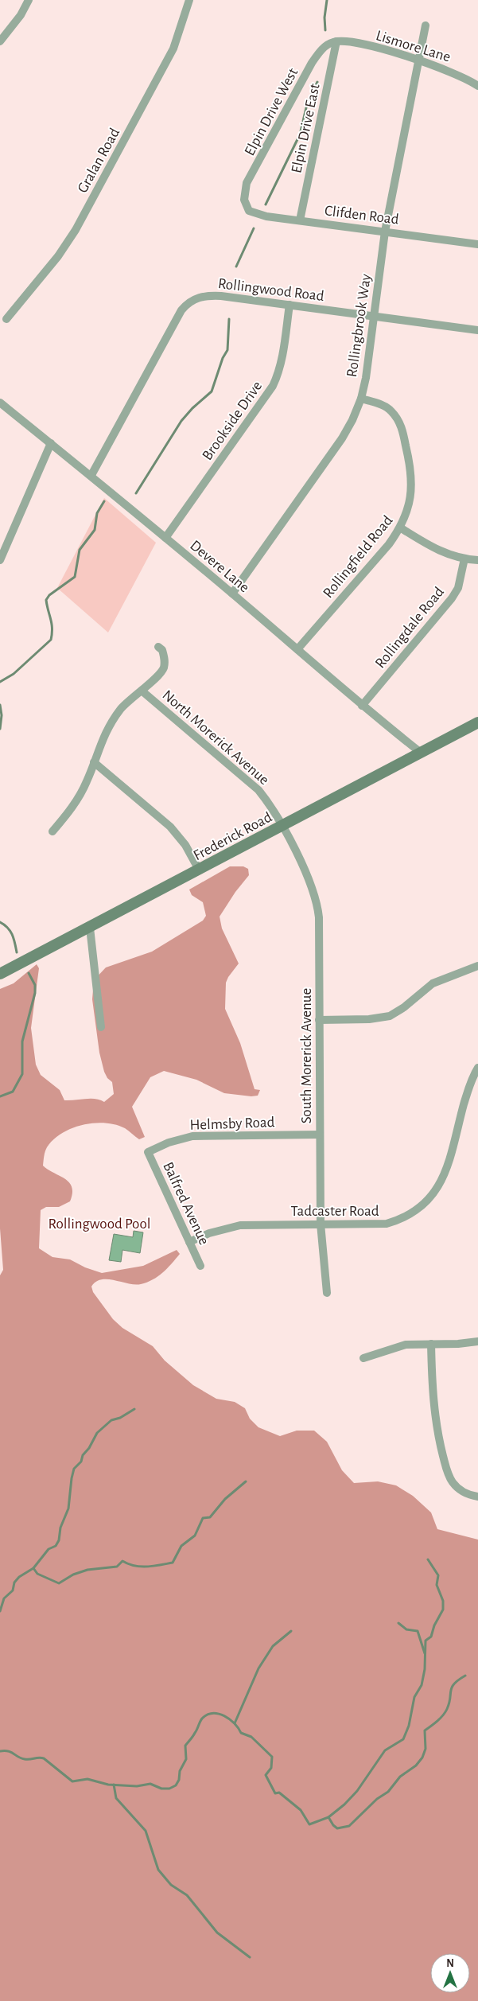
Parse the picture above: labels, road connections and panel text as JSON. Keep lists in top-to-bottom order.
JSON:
{
  "streets": {
    "main road": ["Frederick Road"],
    "street": [
      "Lismore Lane",
      "Elpin Drive West",
      "Elpin Drive East",
      "Gralan Road",
      "Clifden Road",
      "Rollingwood Road",
      "Rollingbrook Way",
      "Brookside Drive",
      "Rollingfield Road",
      "Devere Lane",
      "Rollingdale Road",
      "North Morerick Avenue",
      "South Morerick Avenue",
      "Helmsby Road",
      "Balfred Avenue",
      "Tadcaster Road"
    ]
  },
  "crossings": [
    ["Lismore Lane", "Elpin Drive West"],
    ["Lismore Lane", "Elpin Drive East"],
    ["Lismore Lane", "Rollingbrook Way"],
    ["Elpin Drive West", "Elpin Drive East"],
    ["Elpin Drive West", "Clifden Road"],
    ["Elpin Drive East", "Clifden Road"],
    ["Clifden Road", "Rollingbrook Way"],
    ["Rollingwood Road", "Rollingbrook Way"],
    ["Rollingwood Road", "Brookside Drive"],
    ["Rollingwood Road", "Devere Lane"],
    ["Rollingbrook Way", "Rollingfield Road"],
    ["Rollingbrook Way", "Devere Lane"],
    ["Brookside Drive", "Devere Lane"],
    ["Rollingfield Road", "Devere Lane"],
    ["Devere Lane", "Rollingdale Road"],
    ["Devere Lane", "Frederick Road"],
    ["North Morerick Avenue", "Frederick Road"],
    ["North Morerick Avenue", "South Morerick Avenue"],
    ["Frederick Road", "South Morerick Avenue"],
    ["South Morerick Avenue", "Helmsby Road"],
    ["South Morerick Avenue", "Tadcaster Road"],
    ["Helmsby Road", "Balfred Avenue"],
    ["Balfred Avenue", "Tadcaster Road"]
  ],
  "parks": ["Rollingwood Pool"],
  "north": "top"
}
